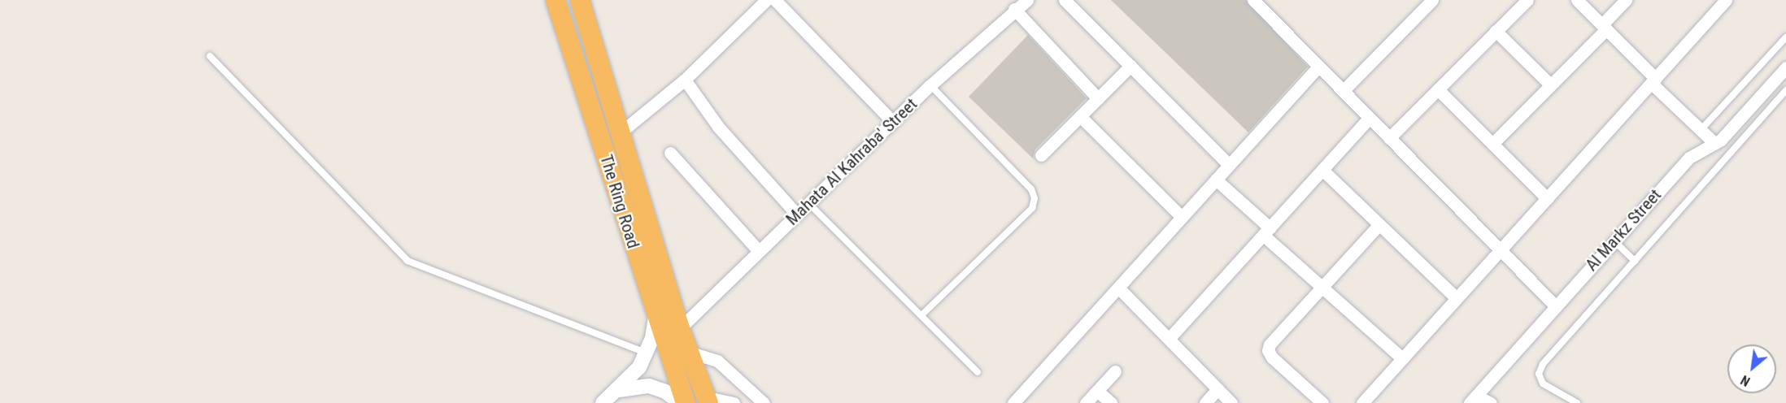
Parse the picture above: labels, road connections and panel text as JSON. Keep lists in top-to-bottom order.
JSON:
{
  "streets": {
    "highway": ["The Ring Road"],
    "street": ["Mahata Al Kahraba' Street", "Al Markz Street"]
  },
  "crossings": [
    ["Mahata Al Kahraba' Street", "The Ring Road"]
  ],
  "north": "bottom left"
}
